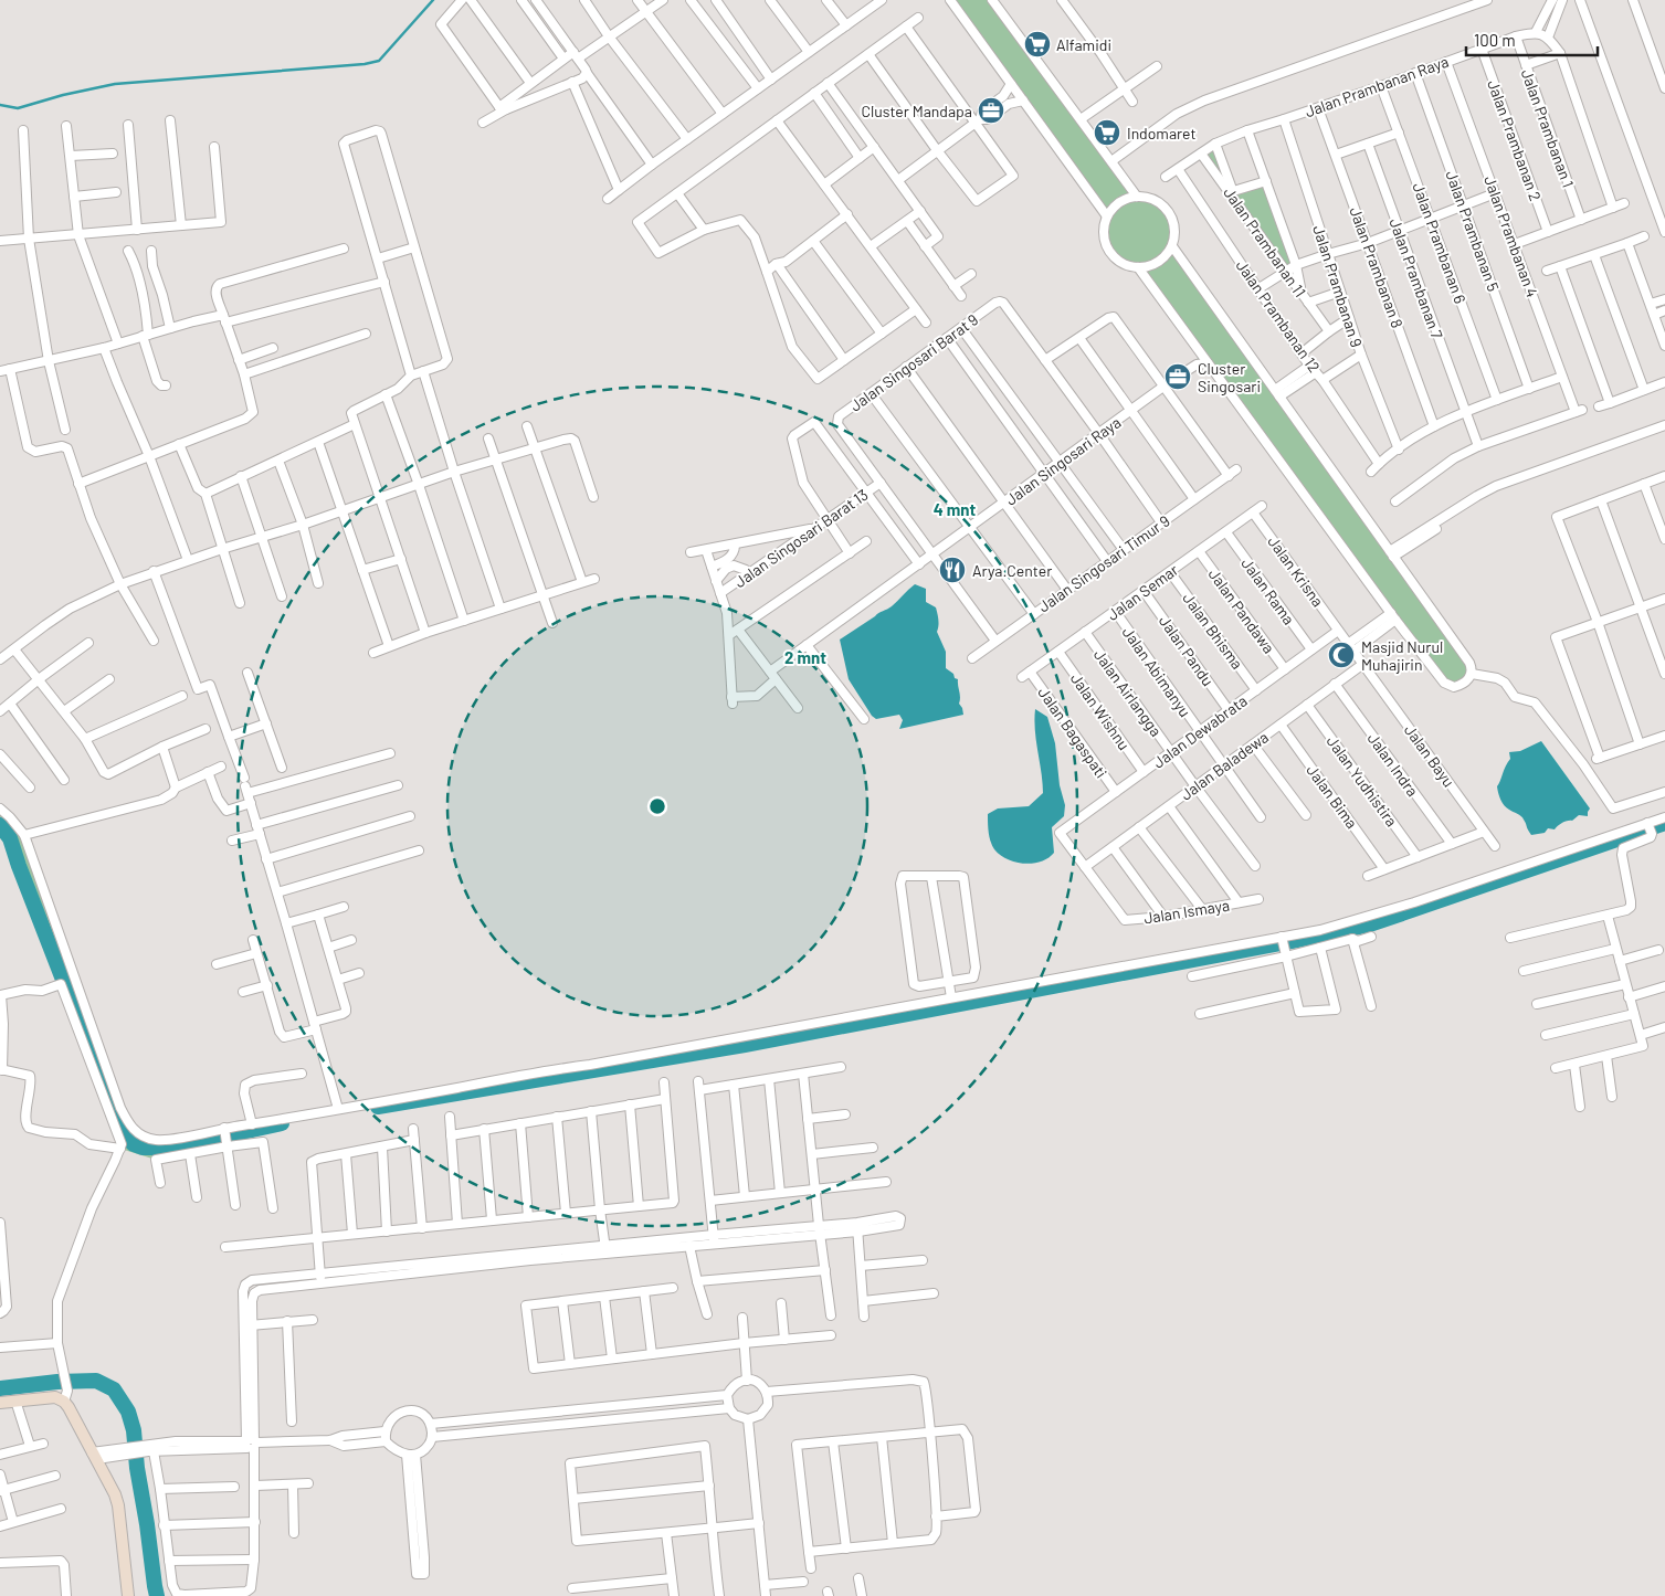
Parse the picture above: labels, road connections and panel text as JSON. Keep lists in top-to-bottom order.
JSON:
{
  "streets": {
    "street": [
      "Jalan Prambanan Raya",
      "Jalan Prambanan 1",
      "Jalan Prambanan 2",
      "Jalan Prambanan 5",
      "Jalan Prambanan 4",
      "Jalan Prambanan 11",
      "Jalan Prambanan 6",
      "Jalan Prambanan 8",
      "Jalan Prambanan 7",
      "Jalan Prambanan 9",
      "Jalan Prambanan 12",
      "Jalan Singosari Barat 9",
      "Jalan Singosari Raya",
      "Jalan Singosari Barat 13",
      "Jalan Singosari Timur 9",
      "Jalan Krisna",
      "Jalan Rama",
      "Jalan Semar",
      "Jalan Pandawa",
      "Jalan Bhisma",
      "Jalan Pandu",
      "Jalan Abimanyu",
      "Jalan Airlangga",
      "Jalan Wishnu",
      "Jalan Dewabrata",
      "Jalan Bagaspati",
      "Jalan Bayu",
      "Jalan Indra",
      "Jalan Baladewa",
      "Jalan Yudhistira",
      "Jalan Bima",
      "Jalan Ismaya"
    ]
  },
  "crossings": [
    ["Jalan Prambanan Raya", "Jalan Prambanan 1"],
    ["Jalan Prambanan Raya", "Jalan Prambanan 2"],
    ["Jalan Prambanan Raya", "Jalan Prambanan 5"],
    ["Jalan Prambanan Raya", "Jalan Prambanan 4"],
    ["Jalan Prambanan Raya", "Jalan Prambanan 11"],
    ["Jalan Prambanan Raya", "Jalan Prambanan 6"],
    ["Jalan Prambanan Raya", "Jalan Prambanan 8"],
    ["Jalan Prambanan Raya", "Jalan Prambanan 9"],
    ["Jalan Prambanan Raya", "Jalan Prambanan 12"],
    ["Jalan Prambanan 4", "Jalan Prambanan 7"],
    ["Jalan Singosari Barat 9", "Jalan Singosari Barat 13"],
    ["Jalan Krisna", "Jalan Semar"],
    ["Jalan Krisna", "Jalan Dewabrata"],
    ["Jalan Krisna", "Jalan Bayu"],
    ["Jalan Rama", "Jalan Semar"],
    ["Jalan Rama", "Jalan Dewabrata"],
    ["Jalan Semar", "Jalan Pandawa"],
    ["Jalan Semar", "Jalan Bhisma"],
    ["Jalan Semar", "Jalan Pandu"],
    ["Jalan Semar", "Jalan Abimanyu"],
    ["Jalan Semar", "Jalan Airlangga"],
    ["Jalan Semar", "Jalan Wishnu"],
    ["Jalan Semar", "Jalan Bagaspati"],
    ["Jalan Pandawa", "Jalan Dewabrata"],
    ["Jalan Bhisma", "Jalan Dewabrata"],
    ["Jalan Pandu", "Jalan Dewabrata"],
    ["Jalan Abimanyu", "Jalan Dewabrata"],
    ["Jalan Abimanyu", "Jalan Baladewa"],
    ["Jalan Airlangga", "Jalan Dewabrata"],
    ["Jalan Airlangga", "Jalan Baladewa"],
    ["Jalan Wishnu", "Jalan Dewabrata"],
    ["Jalan Dewabrata", "Jalan Bagaspati"],
    ["Jalan Dewabrata", "Jalan Ismaya"],
    ["Jalan Bayu", "Jalan Baladewa"],
    ["Jalan Indra", "Jalan Baladewa"],
    ["Jalan Baladewa", "Jalan Yudhistira"],
    ["Jalan Baladewa", "Jalan Bima"],
    ["Jalan Baladewa", "Jalan Ismaya"]
  ],
  "places": {
    "supermarket": ["Alfamidi", "Indomaret"],
    "office": ["Cluster Mandapa", "Cluster Singosari"],
    "restaurant": ["Arya.Center"],
    "mosque": ["Masjid Nurul Muhajirin"]
  },
  "scale_bar": "100 m",
  "rings": ["4 mnt", "2 mnt"]
}
